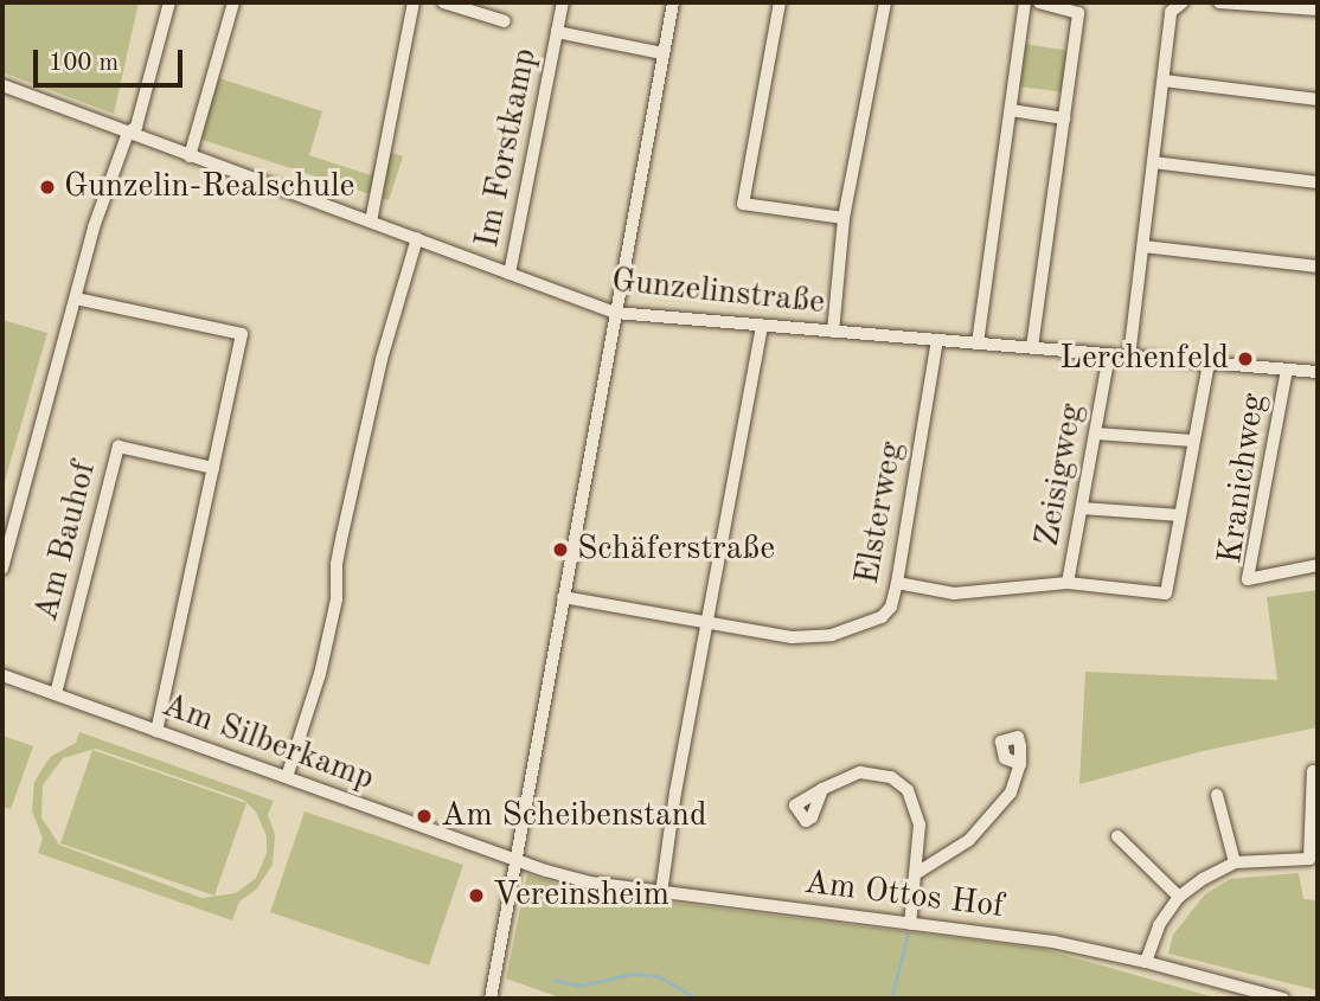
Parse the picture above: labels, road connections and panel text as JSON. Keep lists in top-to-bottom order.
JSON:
{
  "streets": {
    "street": [
      "Im Forstkamp",
      "Gunzelinstraße",
      "Zeisigweg",
      "Kranichweg",
      "Elsterweg",
      "Am Bauhof",
      "Am Silberkamp",
      "Am Ottos Hof"
    ]
  },
  "crossings": [
    ["Im Forstkamp", "Gunzelinstraße"],
    ["Gunzelinstraße", "Zeisigweg"],
    ["Gunzelinstraße", "Kranichweg"],
    ["Gunzelinstraße", "Elsterweg"],
    ["Zeisigweg", "Elsterweg"],
    ["Am Bauhof", "Am Silberkamp"],
    ["Am Silberkamp", "Am Ottos Hof"]
  ],
  "places": [
    "Gunzelin-Realschule",
    "Lerchenfeld",
    "Schäferstraße",
    "Am Scheibenstand",
    "Vereinsheim"
  ],
  "scale_bar": "100 m"
}
